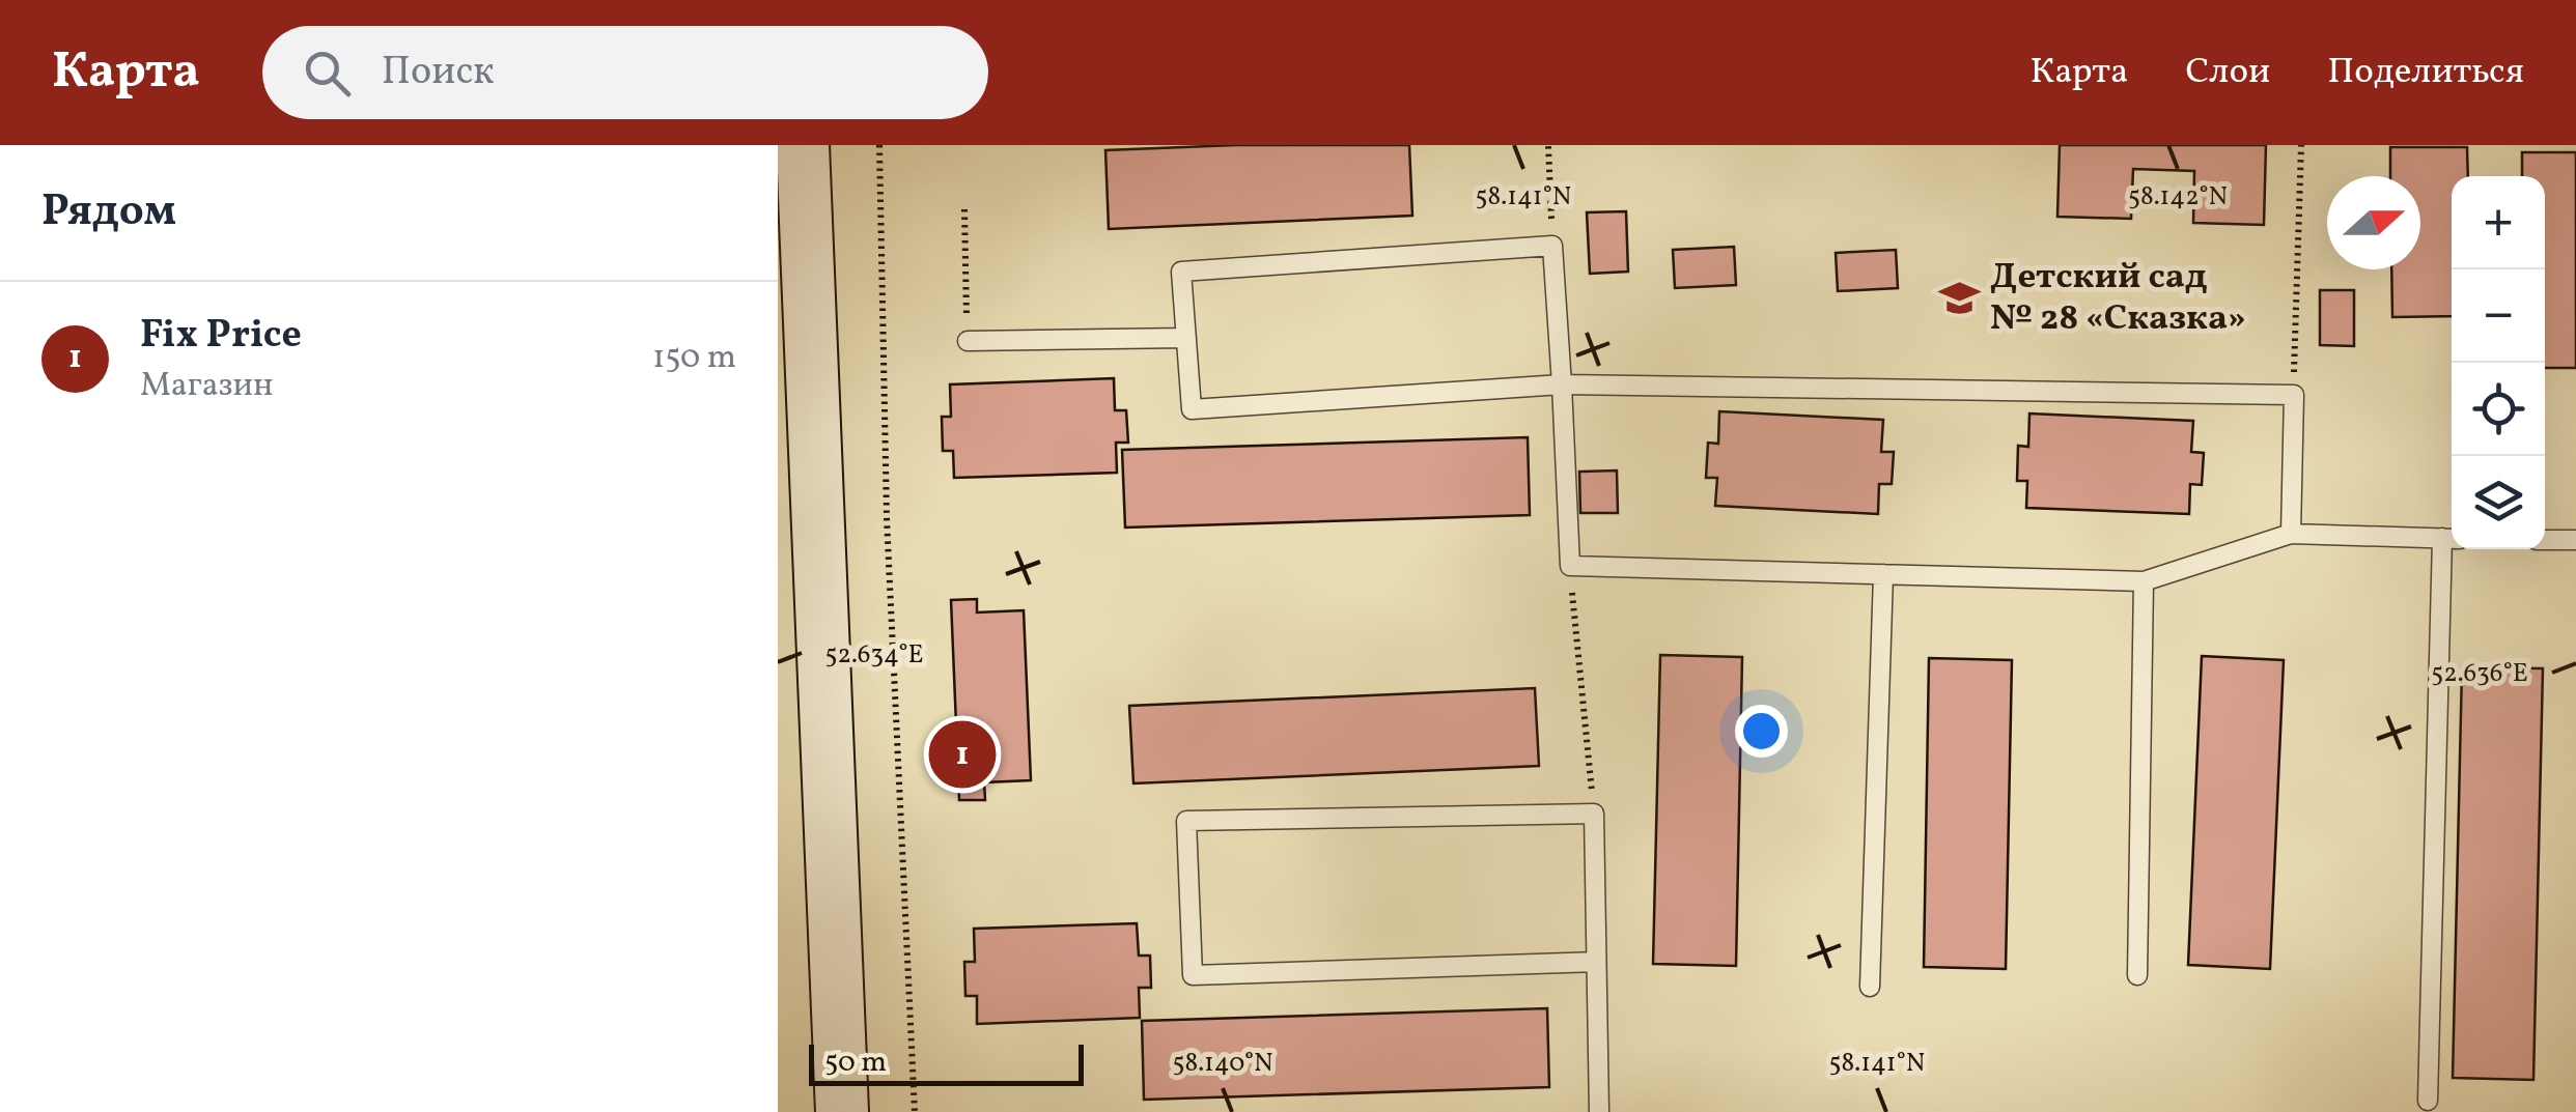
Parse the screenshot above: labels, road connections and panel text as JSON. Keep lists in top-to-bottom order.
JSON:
{
  "places": {
    "school or university": ["Детский сад № 28 «Сказка»"]
  },
  "scale_bar": "50 m",
  "north": "right",
  "page": {
    "header": "Карта",
    "search": "Поиск",
    "nav": ["Карта", "Слои", "Поделиться"],
    "heading": "Рядом",
    "map_buttons": ["+", "−"],
    "list": [
      {
        "mark": "1",
        "name": "Fix Price",
        "note": "Магазин",
        "value": "150 m"
      }
    ],
    "pins": "1",
    "scale": "50 m"
  },
  "coordinates": [
    "58.141°N",
    "58.142°N",
    "52.634°E",
    "52.636°E",
    "58.140°N"
  ]
}
